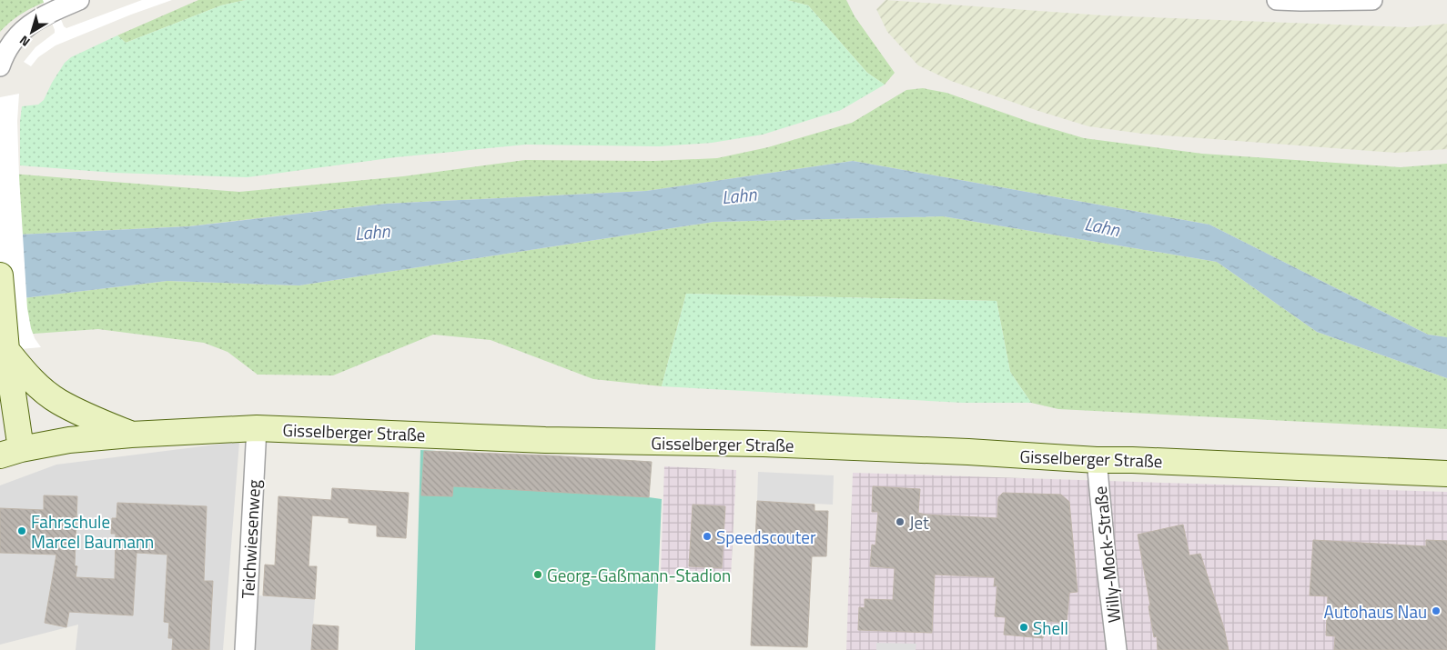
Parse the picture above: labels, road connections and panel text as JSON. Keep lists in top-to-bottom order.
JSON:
{
  "streets": {
    "main road": ["Gisselberger Straße"],
    "street": ["Teichwiesenweg", "Willy-Mock-Straße"]
  },
  "crossings": [
    ["Gisselberger Straße", "Teichwiesenweg"],
    ["Gisselberger Straße", "Willy-Mock-Straße"]
  ],
  "water": ["Lahn"],
  "places": [
    "Jet",
    "Fahrschule Marcel Baumann",
    "Speedscouter",
    "Georg-Gaßmann-Stadion",
    "Autohaus Nau",
    "Shell"
  ],
  "north": "bottom left"
}
